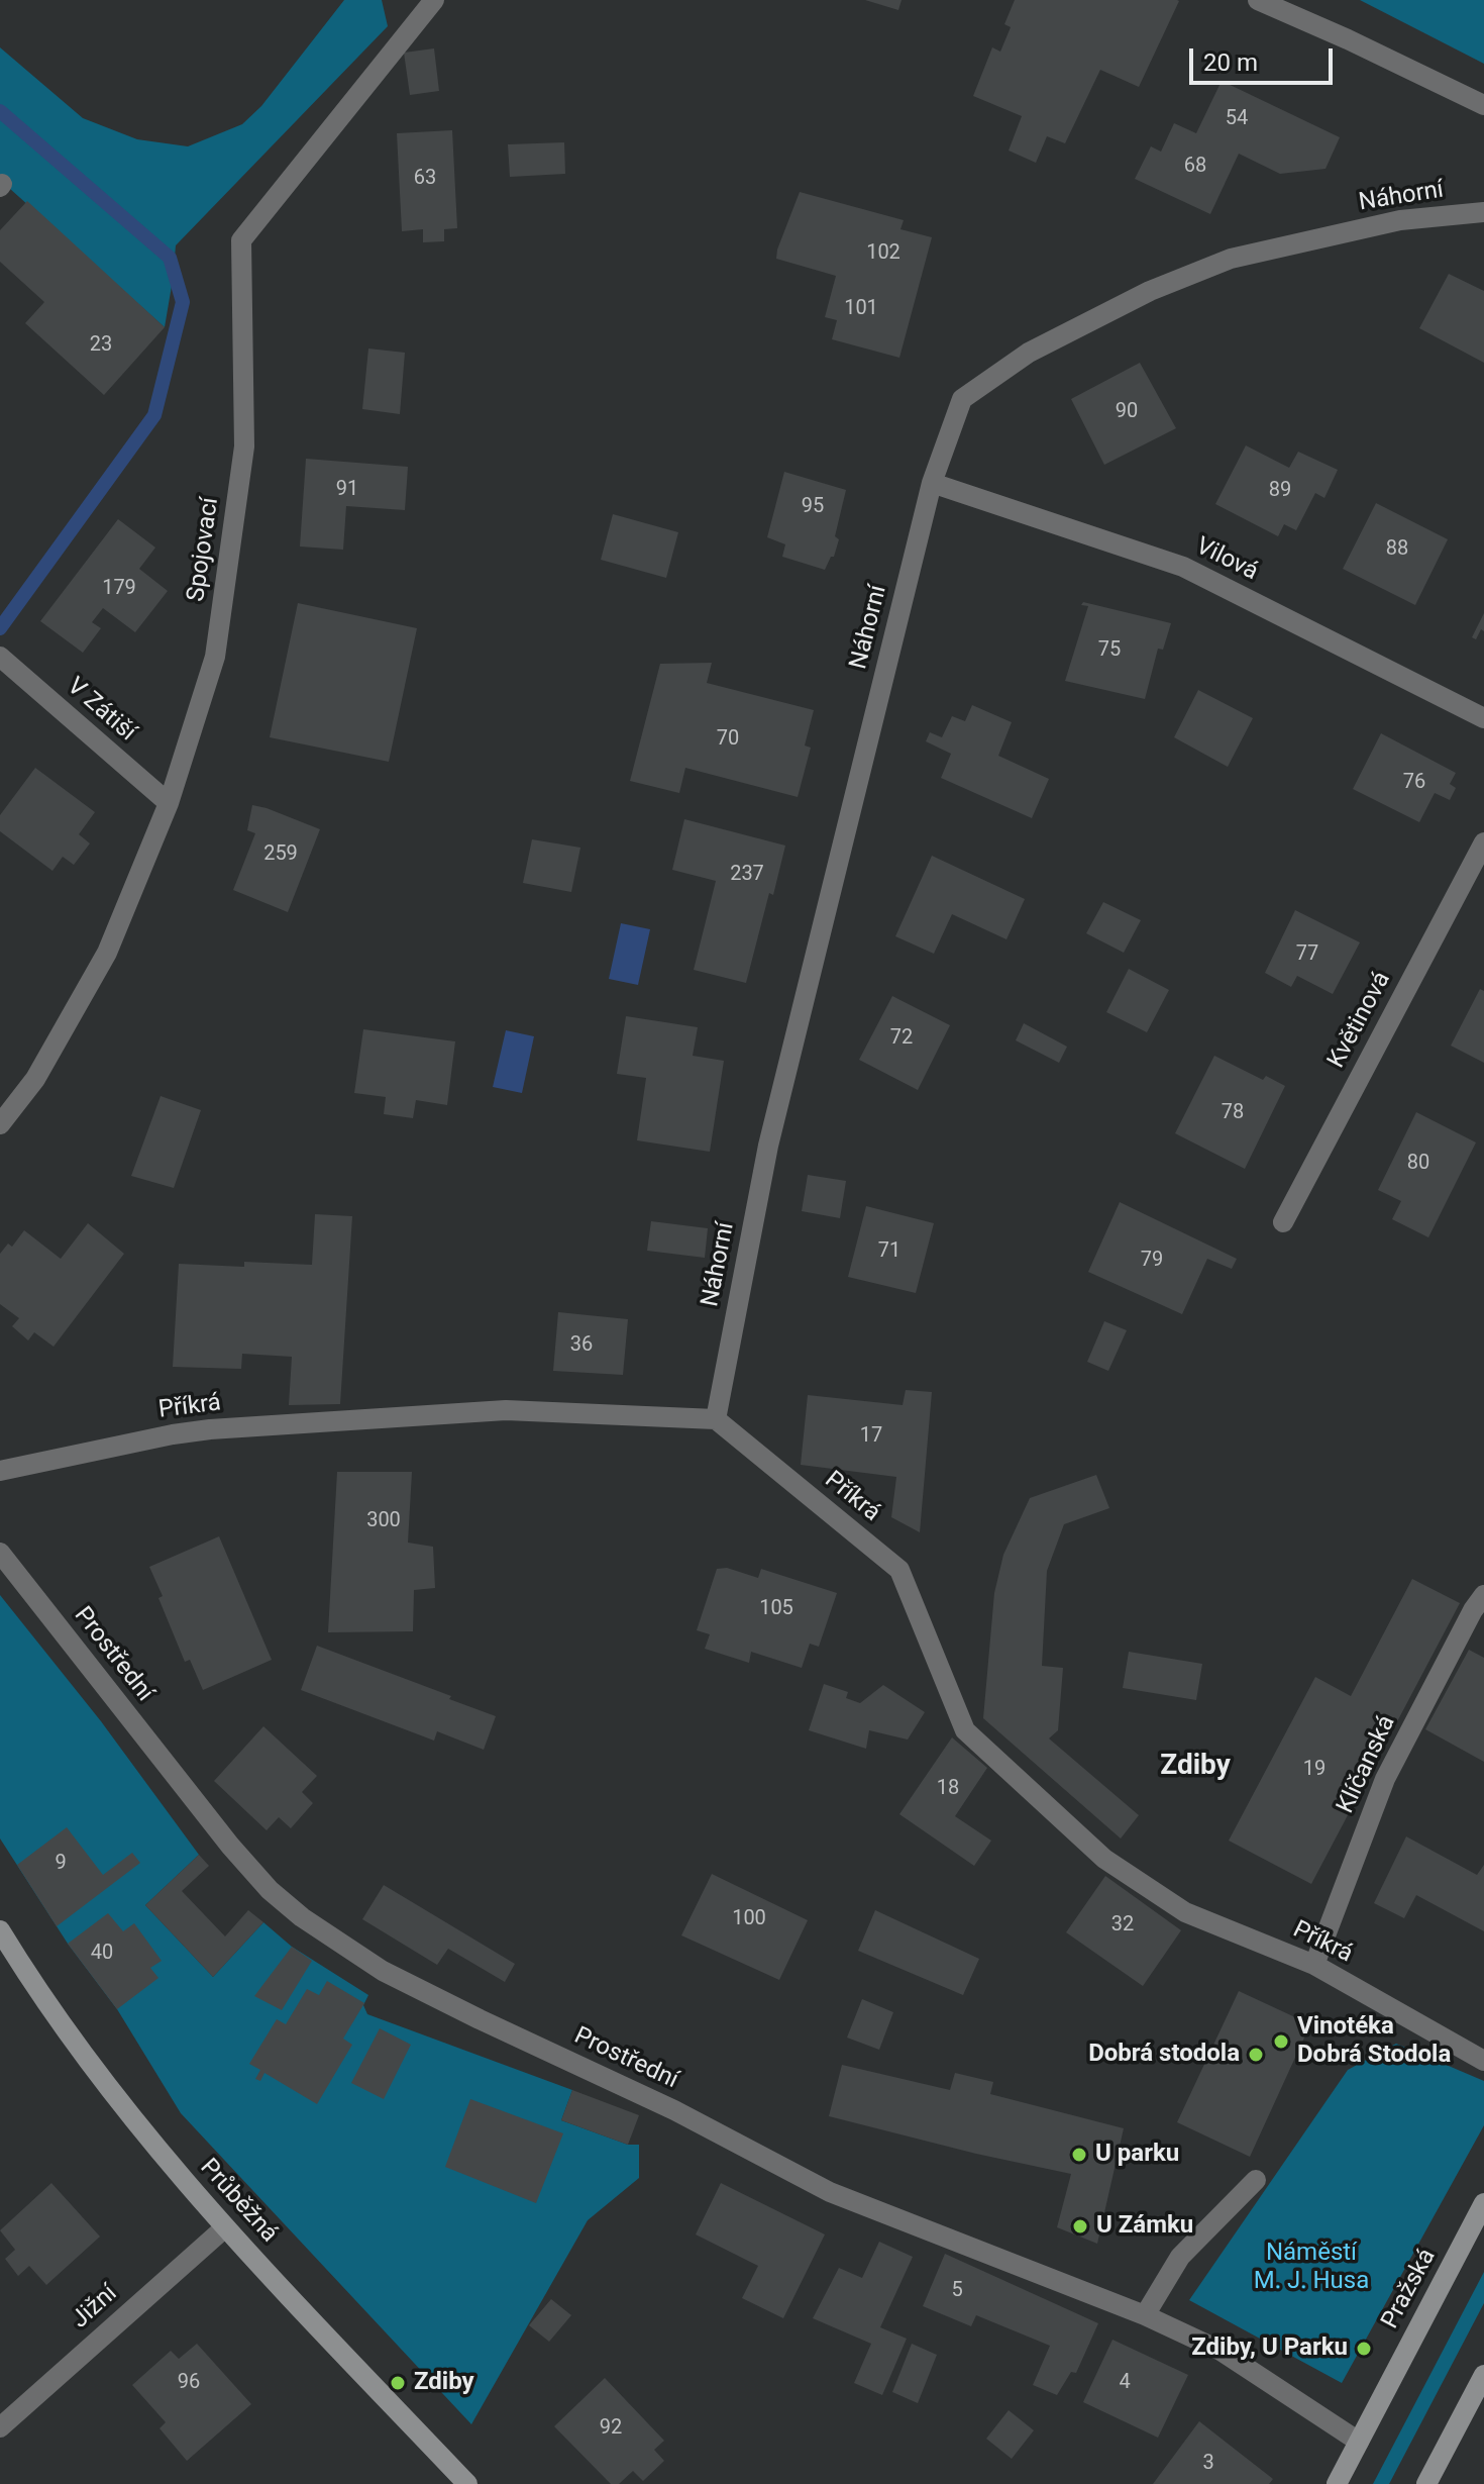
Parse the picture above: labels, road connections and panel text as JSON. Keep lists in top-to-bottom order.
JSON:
{
  "streets": {
    "street": [
      "Náhorní",
      "Spojovací",
      "Vilová",
      "V Zátiší",
      "Květinová",
      "Příkrá",
      "Prostřední",
      "Klíčanská",
      "Průběžná",
      "Pražská",
      "Jižní"
    ]
  },
  "crossings": [
    ["Náhorní", "Vilová"],
    ["Náhorní", "Příkrá"],
    ["Spojovací", "V Zátiší"],
    ["Příkrá", "Klíčanská"],
    ["Prostřední", "Pražská"],
    ["Průběžná", "Jižní"]
  ],
  "districts": ["Zdiby"],
  "parks": ["Náměstí M. J. Husa"],
  "places": [
    "Vinotéka Dobrá Stodola",
    "Dobrá stodola",
    "U parku",
    "U Zámku",
    "Zdiby, U Parku",
    "Zdiby"
  ],
  "house_numbers": [
    "54",
    "68",
    "63",
    "102",
    "101",
    "23",
    "90",
    "91",
    "89",
    "95",
    "88",
    "179",
    "75",
    "70",
    "76",
    "259",
    "237",
    "77",
    "72",
    "78",
    "80",
    "71",
    "79",
    "36",
    "17",
    "300",
    "105",
    "19",
    "18",
    "9",
    "100",
    "32",
    "40",
    "5",
    "96",
    "4",
    "92",
    "3"
  ],
  "scale_bar": "20 m"
}
